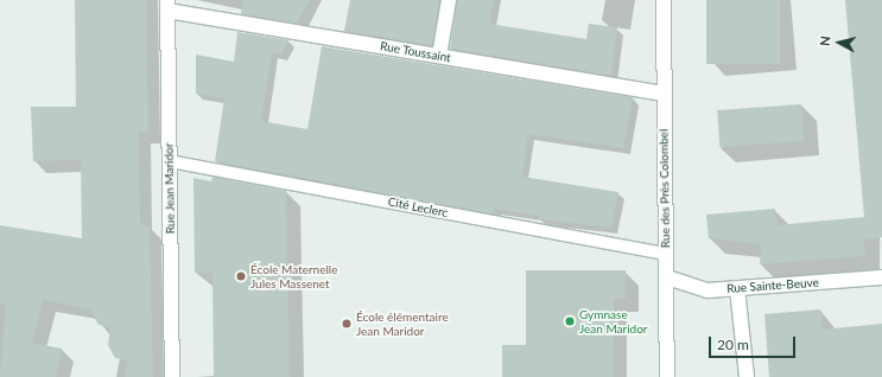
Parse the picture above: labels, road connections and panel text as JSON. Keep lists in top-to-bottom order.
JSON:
{
  "streets": {
    "street": [
      "Rue Toussaint",
      "Rue Jean Maridor",
      "Rue des Près Colombel",
      "Rue Sainte-Beuve"
    ],
    "lane": ["Cité Leclerc"]
  },
  "crossings": [
    ["Rue Toussaint", "Rue Jean Maridor"],
    ["Rue Toussaint", "Rue des Près Colombel"],
    ["Rue Jean Maridor", "Cité Leclerc"],
    ["Rue des Près Colombel", "Cité Leclerc"],
    ["Rue des Près Colombel", "Rue Sainte-Beuve"]
  ],
  "places": ["École Maternelle Jules Massenet", "Gymnase Jean Maridor", "École élémentaire Jean Maridor"],
  "scale_bar": "20 m",
  "north": "left"
}
